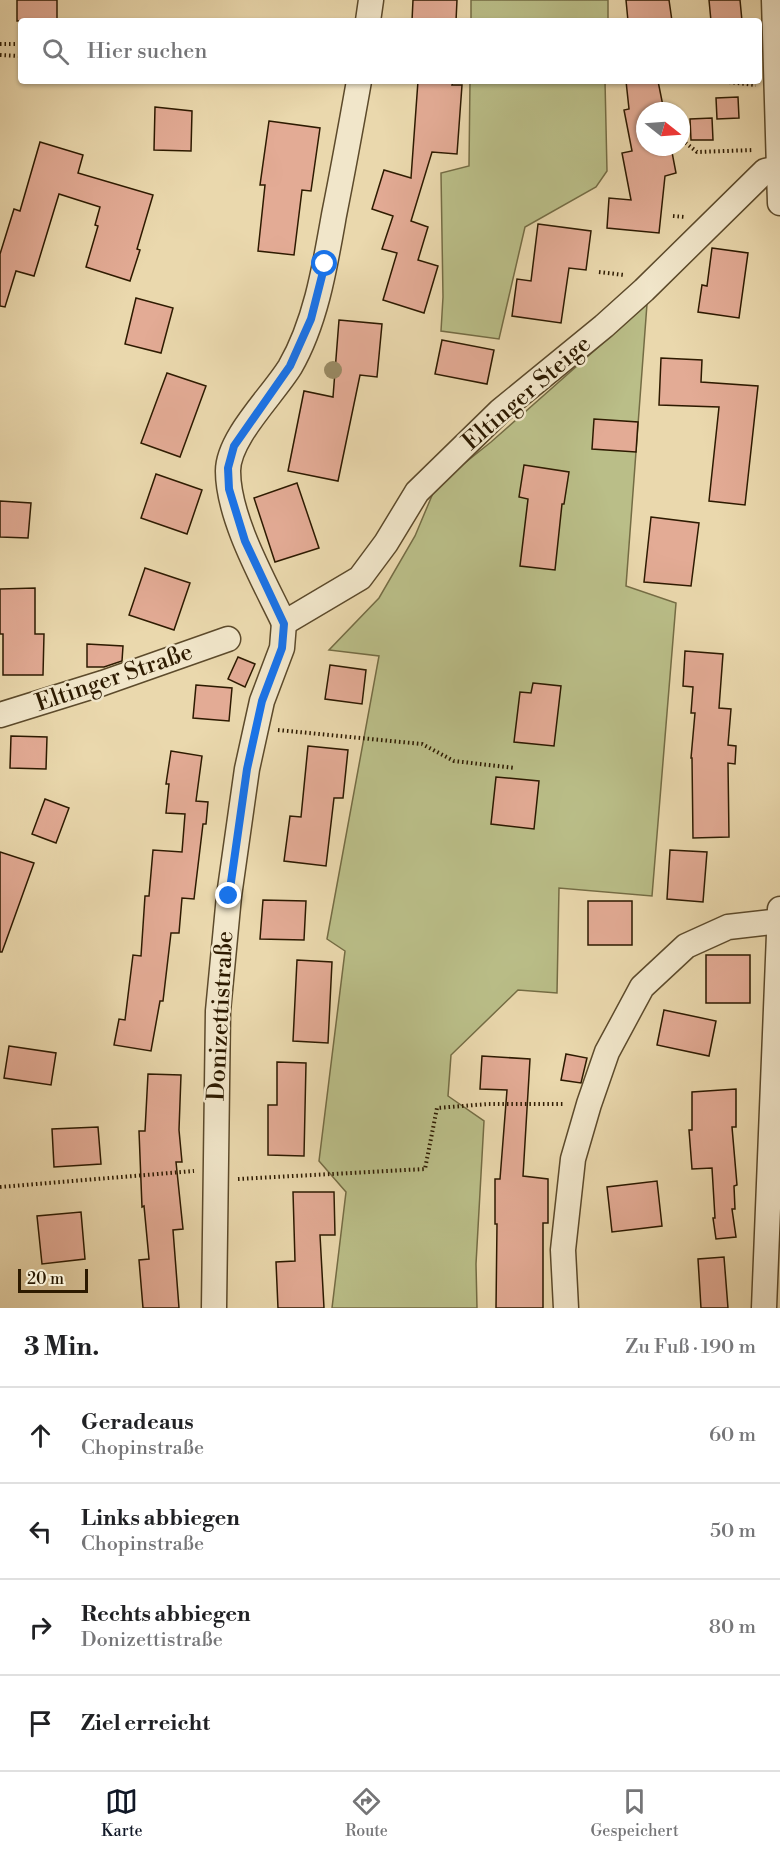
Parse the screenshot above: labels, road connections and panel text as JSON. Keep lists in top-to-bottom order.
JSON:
{
  "streets": {
    "street": ["Eltinger Steige", "Eltinger Straße", "Donizettistraße"]
  },
  "crossings": [
    ["Eltinger Steige", "Donizettistraße"]
  ],
  "scale_bar": "20 m",
  "north": "right",
  "page": {
    "search": "Hier suchen",
    "scale": "20 m",
    "heading": ["3 Min.", "Zu Fuß · 190 m"],
    "list": [
      ["Geradeaus", "Chopinstraße", "60 m"],
      ["Links abbiegen", "Chopinstraße", "50 m"],
      ["Rechts abbiegen", "Donizettistraße", "80 m"],
      "Ziel erreicht"
    ],
    "nav": ["Karte", "Route", "Gespeichert"]
  }
}
